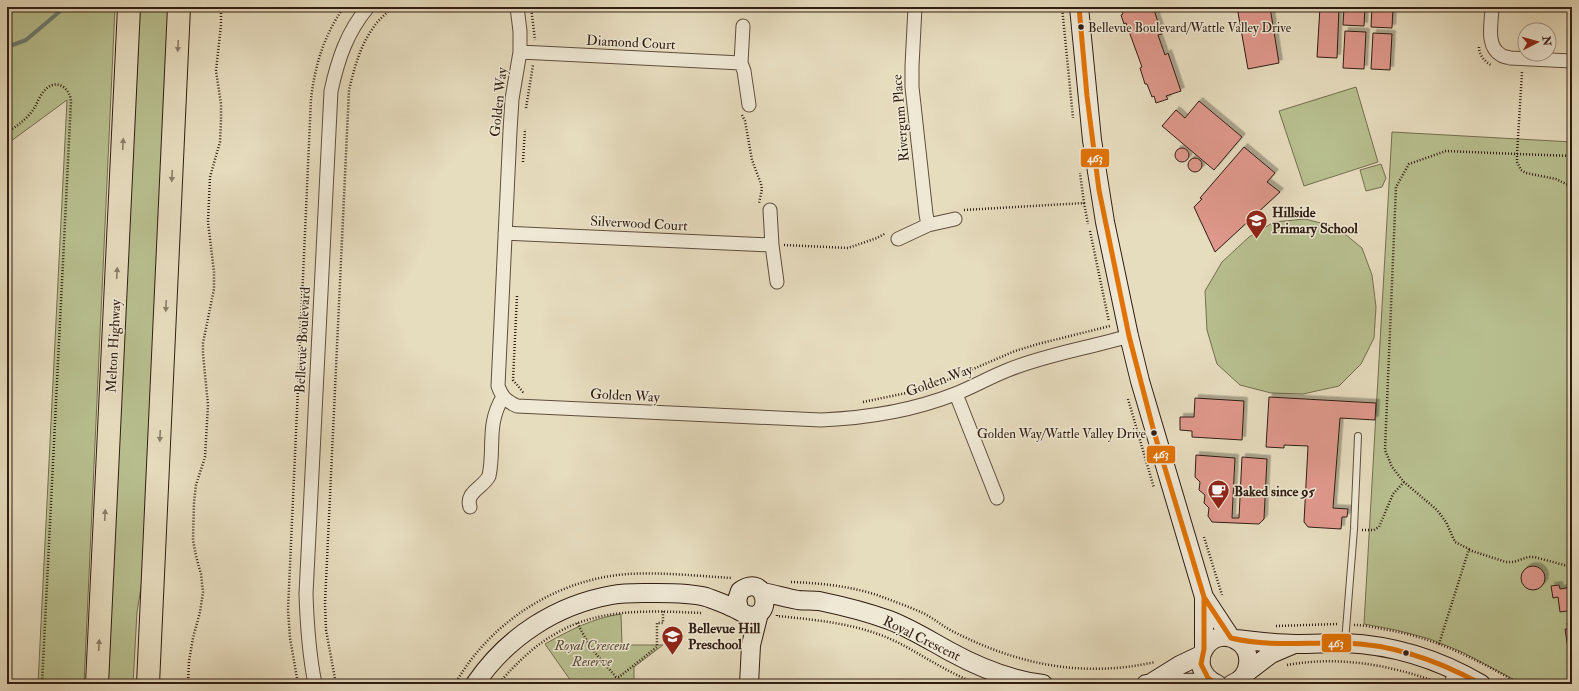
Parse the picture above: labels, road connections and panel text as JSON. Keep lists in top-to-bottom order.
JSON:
{
  "streets": {
    "highway": ["Melton Highway"],
    "street": [
      "Diamond Court",
      "Golden Way",
      "Rivergum Place",
      "Silverwood Court",
      "Bellevue Boulevard",
      "Royal Crescent"
    ]
  },
  "crossings": [
    ["Diamond Court", "Golden Way"],
    ["Golden Way", "Silverwood Court"]
  ],
  "parks": ["Royal Crescent Reserve"],
  "places": {
    "other": ["Bellevue Boulevard/Wattle Valley Drive", "Golden Way/Wattle Valley Drive"],
    "school or university": ["Hillside Primary School", "Bellevue Hill Preschool"],
    "cafe": ["Baked since 95"]
  },
  "lines": ["transit line 463"],
  "north": "right"
}
